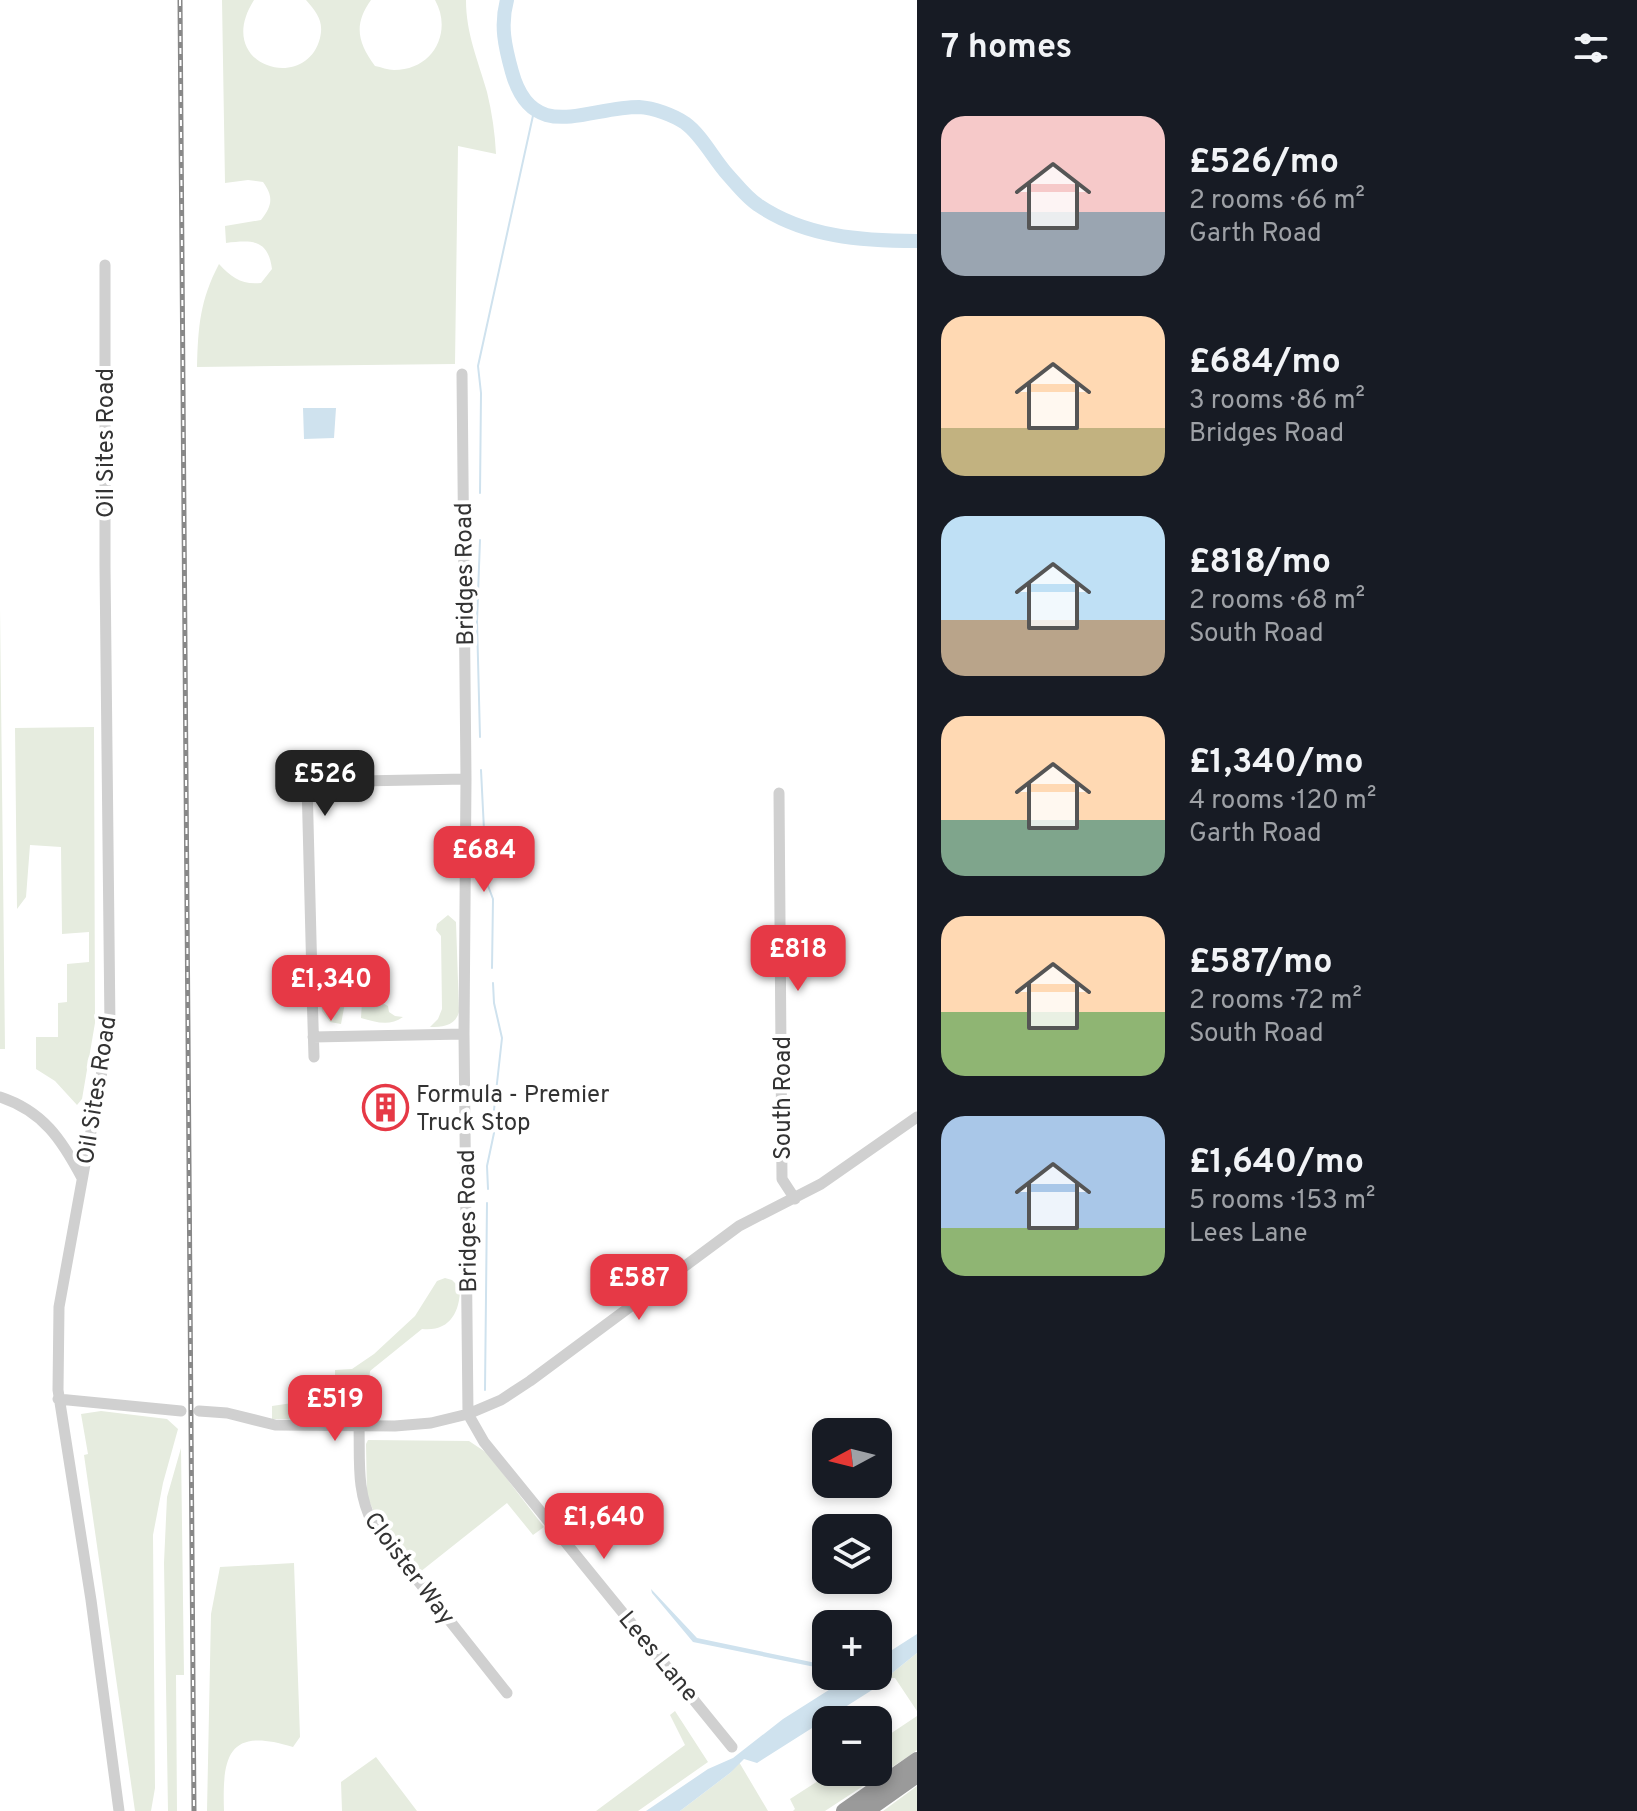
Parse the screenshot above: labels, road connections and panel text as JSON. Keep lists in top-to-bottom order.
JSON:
{
  "streets": {
    "street": [
      "Oil Sites Road",
      "Bridges Road",
      "South Road",
      "Cloister Way",
      "Lees Lane"
    ]
  },
  "crossings": [
    ["Bridges Road", "Lees Lane"]
  ],
  "places": {
    "building": ["Formula - Premier Truck Stop"]
  },
  "north": "left",
  "page": {
    "heading": "7 homes",
    "list": [
      {
        "name": "£526/mo",
        "note": "2 rooms · 66 m² · Garth Road"
      },
      {
        "name": "£684/mo",
        "note": "3 rooms · 86 m² · Bridges Road"
      },
      {
        "name": "£818/mo",
        "note": "2 rooms · 68 m² · South Road"
      },
      {
        "name": "£1,340/mo",
        "note": "4 rooms · 120 m² · Garth Road"
      },
      {
        "name": "£587/mo",
        "note": "2 rooms · 72 m² · South Road"
      },
      {
        "name": "£1,640/mo",
        "note": "5 rooms · 153 m² · Lees Lane"
      }
    ],
    "price": [
      "£526",
      "£684",
      "£818",
      "£1,340",
      "£587",
      "£519",
      "£1,640"
    ],
    "map_buttons": ["+", "−"]
  }
}
